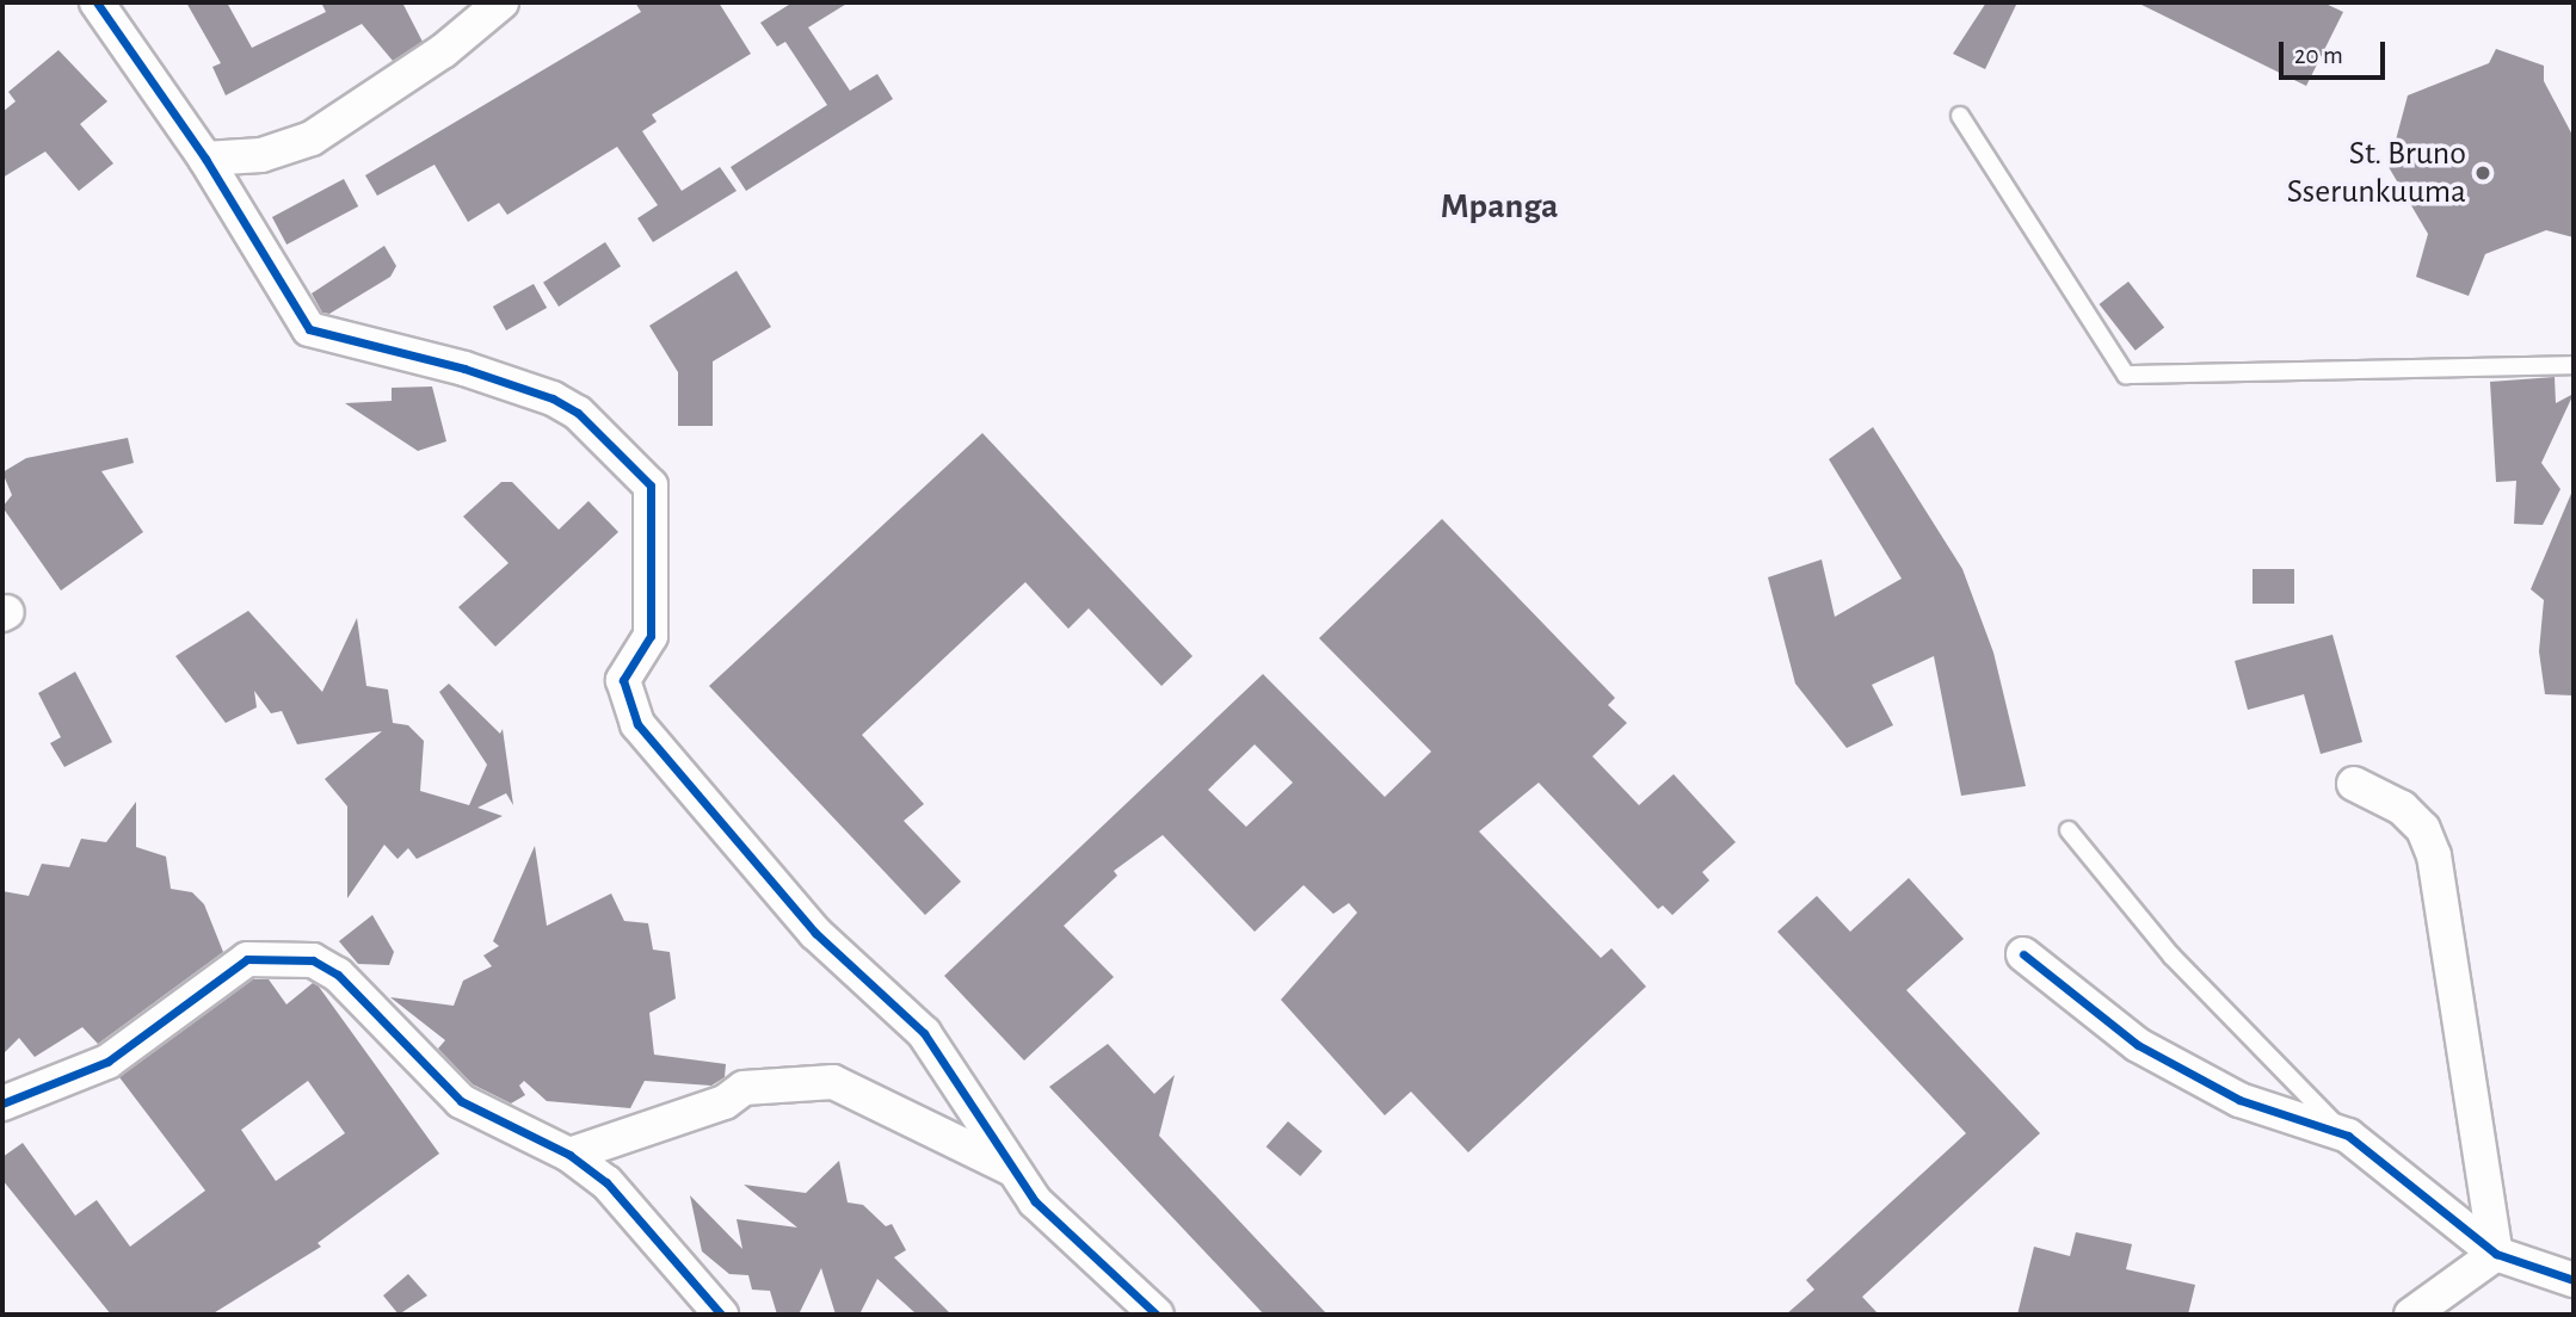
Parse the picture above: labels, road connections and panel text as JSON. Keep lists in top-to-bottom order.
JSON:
{
  "districts": ["Mpanga"],
  "places": ["St. Bruno Sserunkuuma"],
  "scale_bar": "20 m"
}
